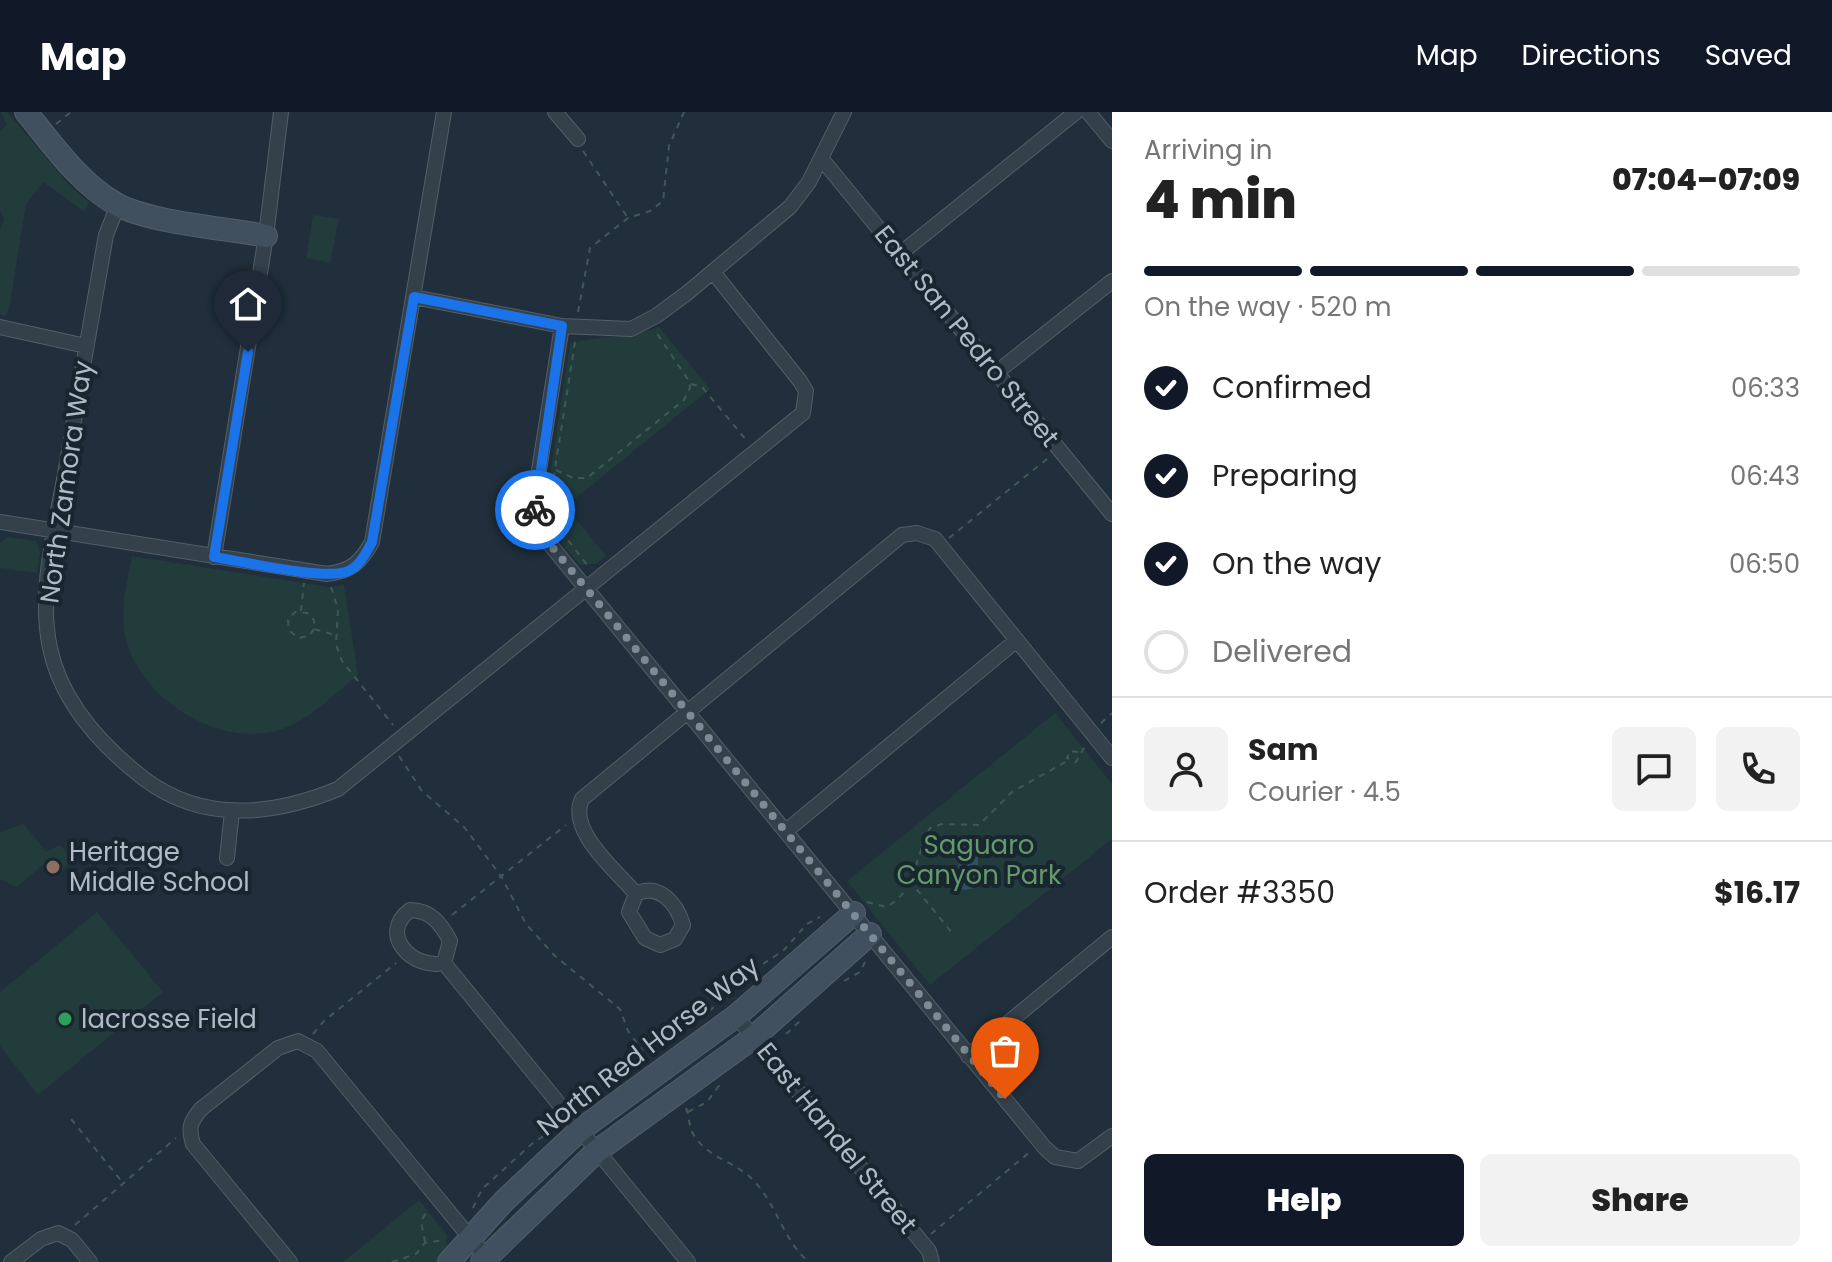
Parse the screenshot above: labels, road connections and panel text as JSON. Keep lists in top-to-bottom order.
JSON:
{
  "streets": {
    "street": [
      "East San Pedro Street",
      "North Zamora Way",
      "North Red Horse Way",
      "East Handel Street"
    ]
  },
  "crossings": [
    ["North Red Horse Way", "East Handel Street"]
  ],
  "parks": ["Saguaro Canyon Park"],
  "places": ["Heritage Middle School", "lacrosse Field"],
  "page": {
    "header": "Map",
    "nav": ["Map", "Directions", "Saved"],
    "heading": ["4 min", "Arriving in", "07:04–07:09"],
    "panel": [
      "Sam",
      "Courier · 4.5",
      "Order #3350",
      "$16.17"
    ],
    "bar": "On the way · 520 m",
    "list": [
      ["Confirmed", "06:33"],
      ["Preparing", "06:43"],
      ["On the way", "06:50"],
      "Delivered"
    ],
    "buttons": ["Help", "Share"]
  }
}
